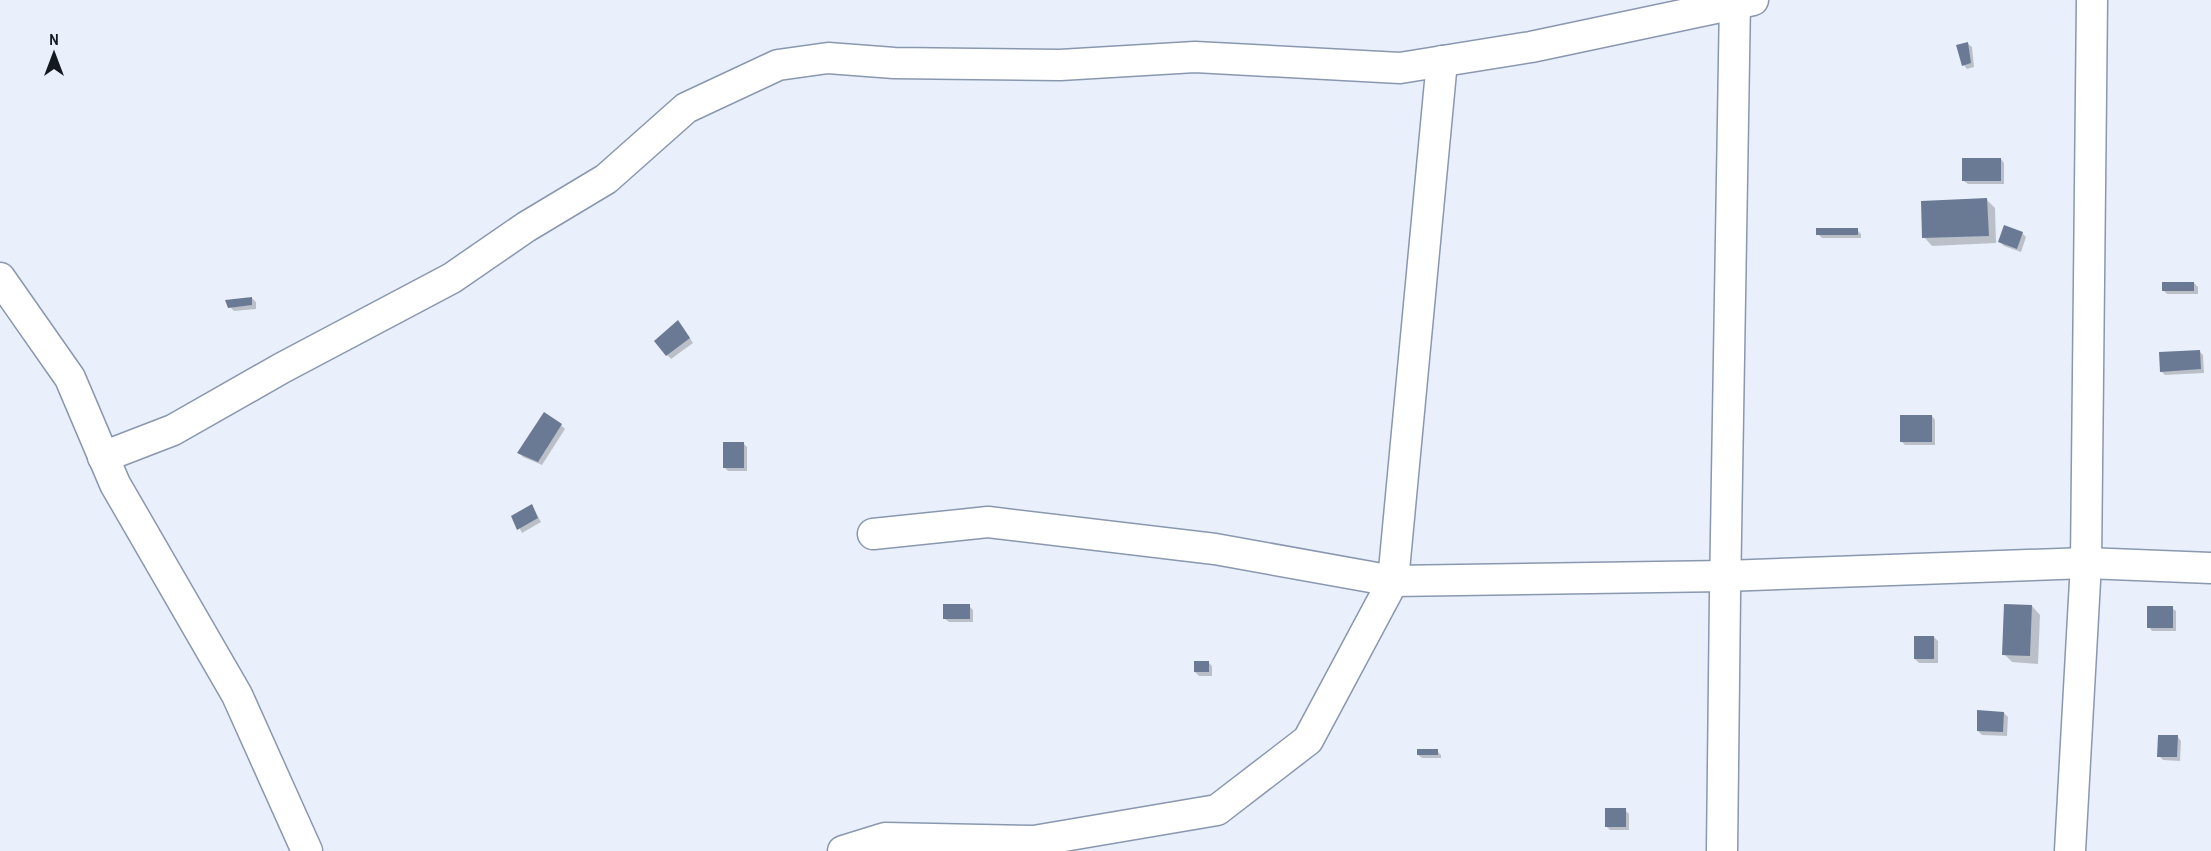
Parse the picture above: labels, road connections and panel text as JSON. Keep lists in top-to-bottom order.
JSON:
{
  "north": "top"
}
